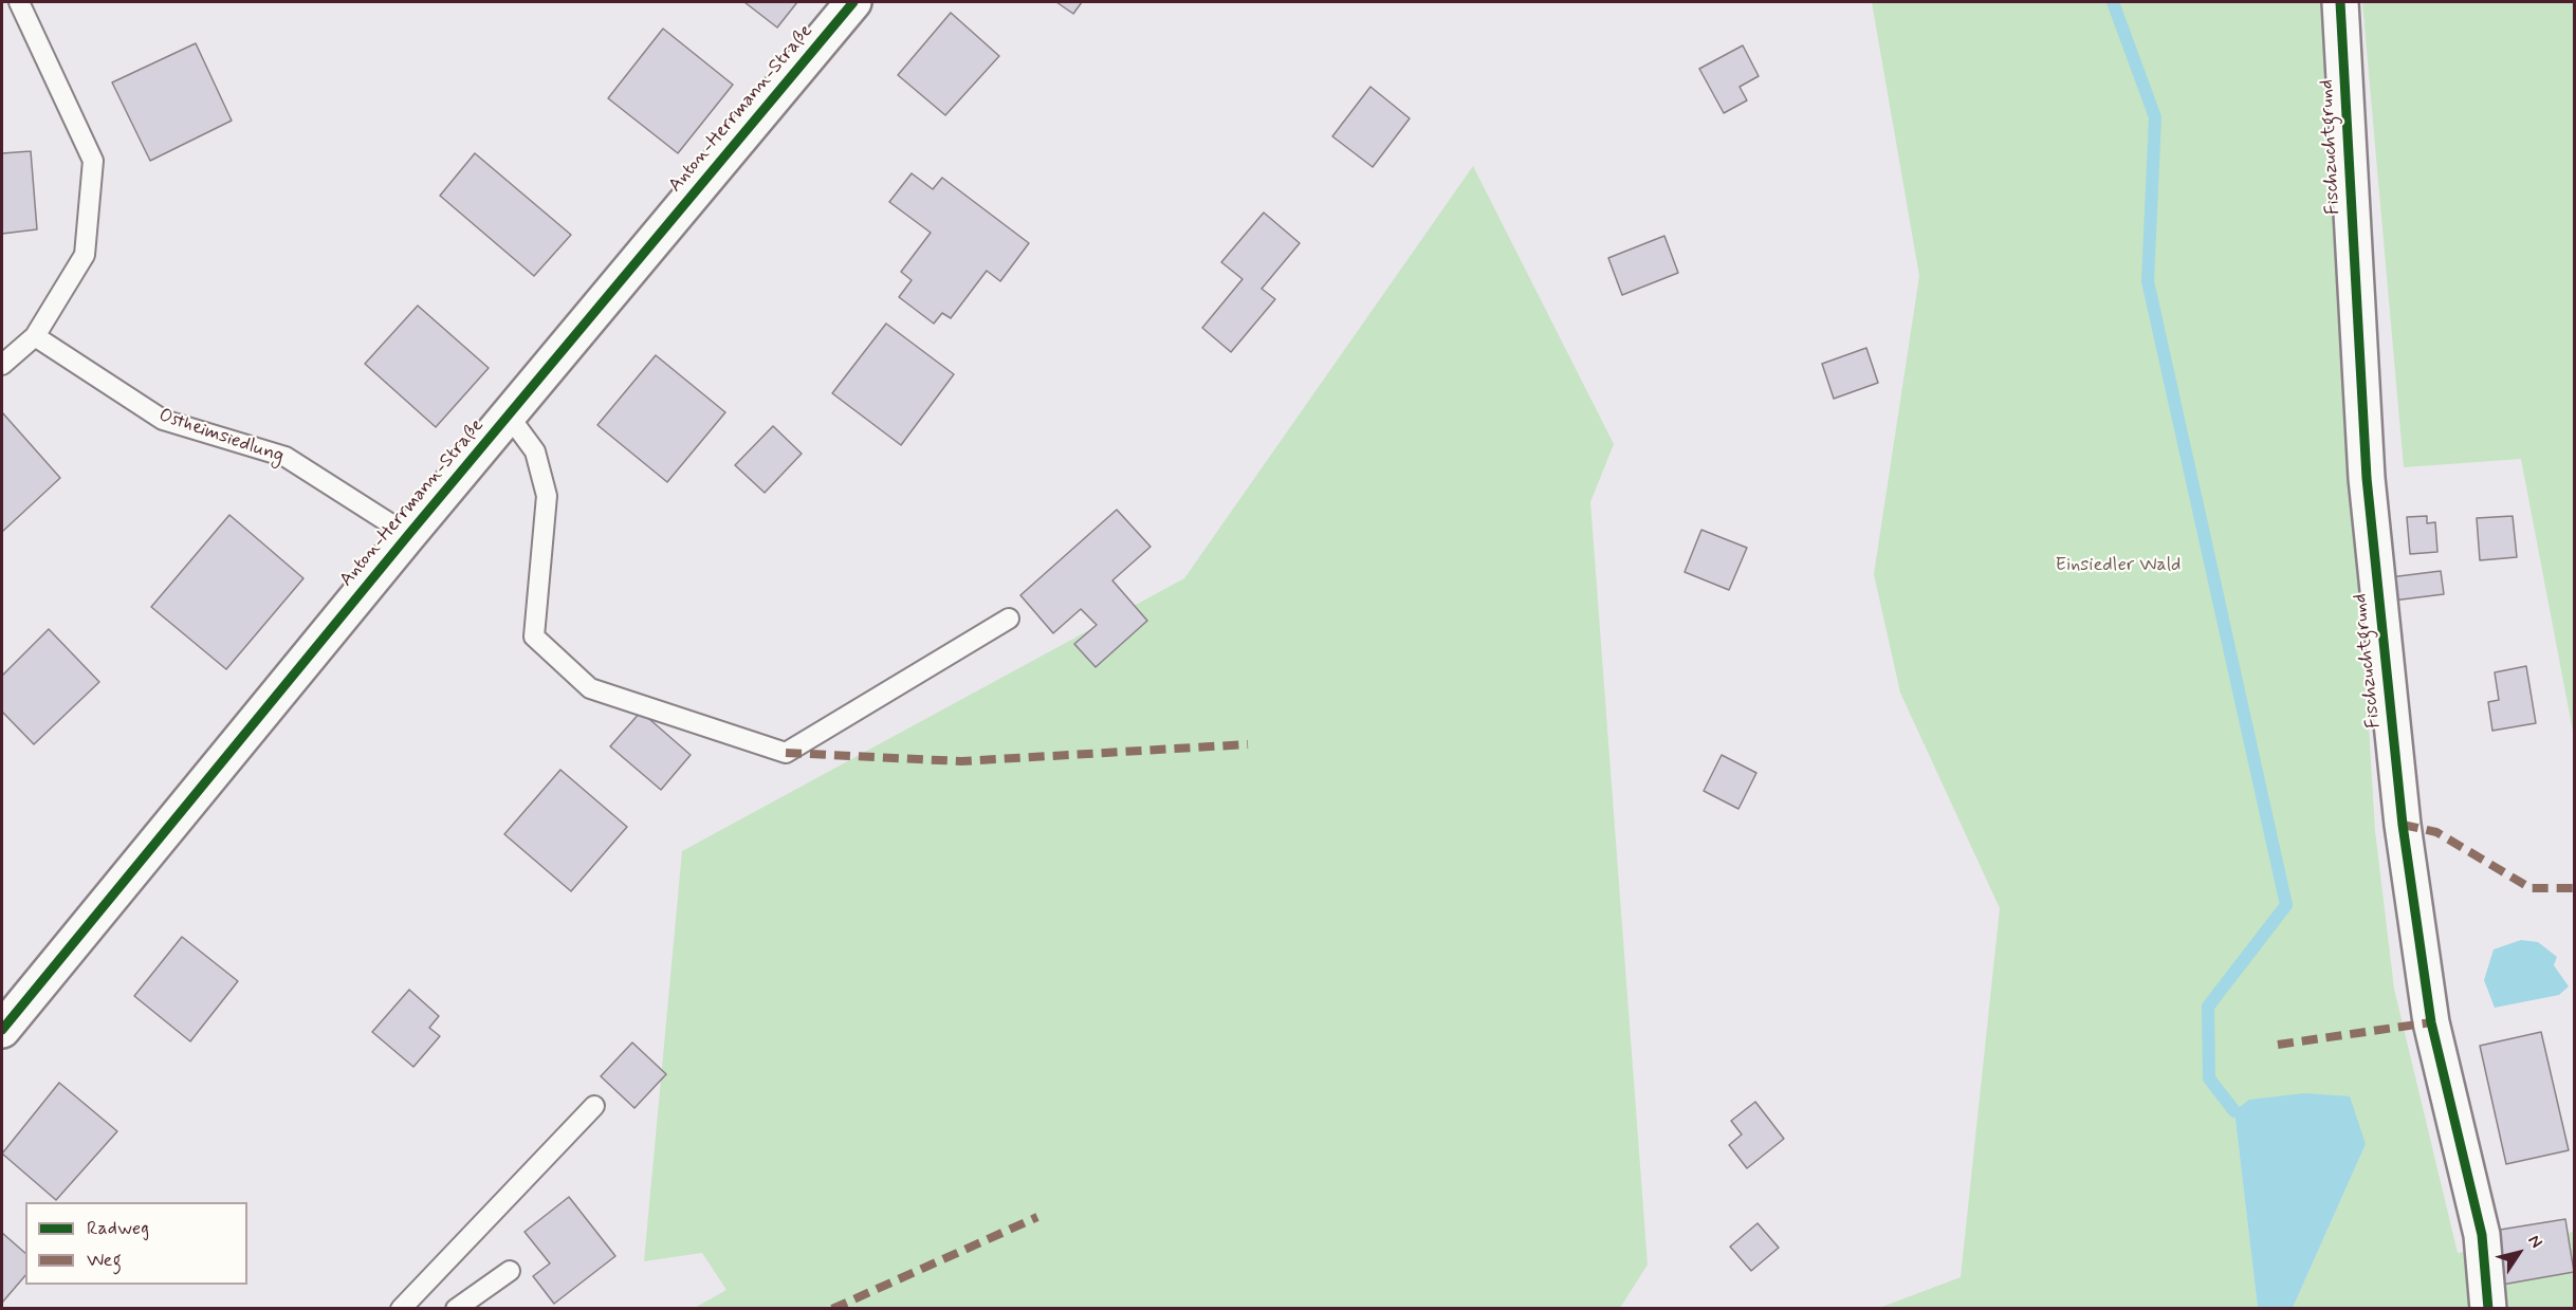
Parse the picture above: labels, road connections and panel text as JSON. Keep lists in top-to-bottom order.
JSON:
{
  "streets": {
    "street": ["Anton-Herrmann-Straße", "Fischzuchtgrund"],
    "lane": ["Ostheimsiedlung"]
  },
  "crossings": [
    ["Anton-Herrmann-Straße", "Ostheimsiedlung"]
  ],
  "parks": ["Einsiedler Wald"],
  "legend": ["Radweg", "Weg"],
  "north": "top right"
}
